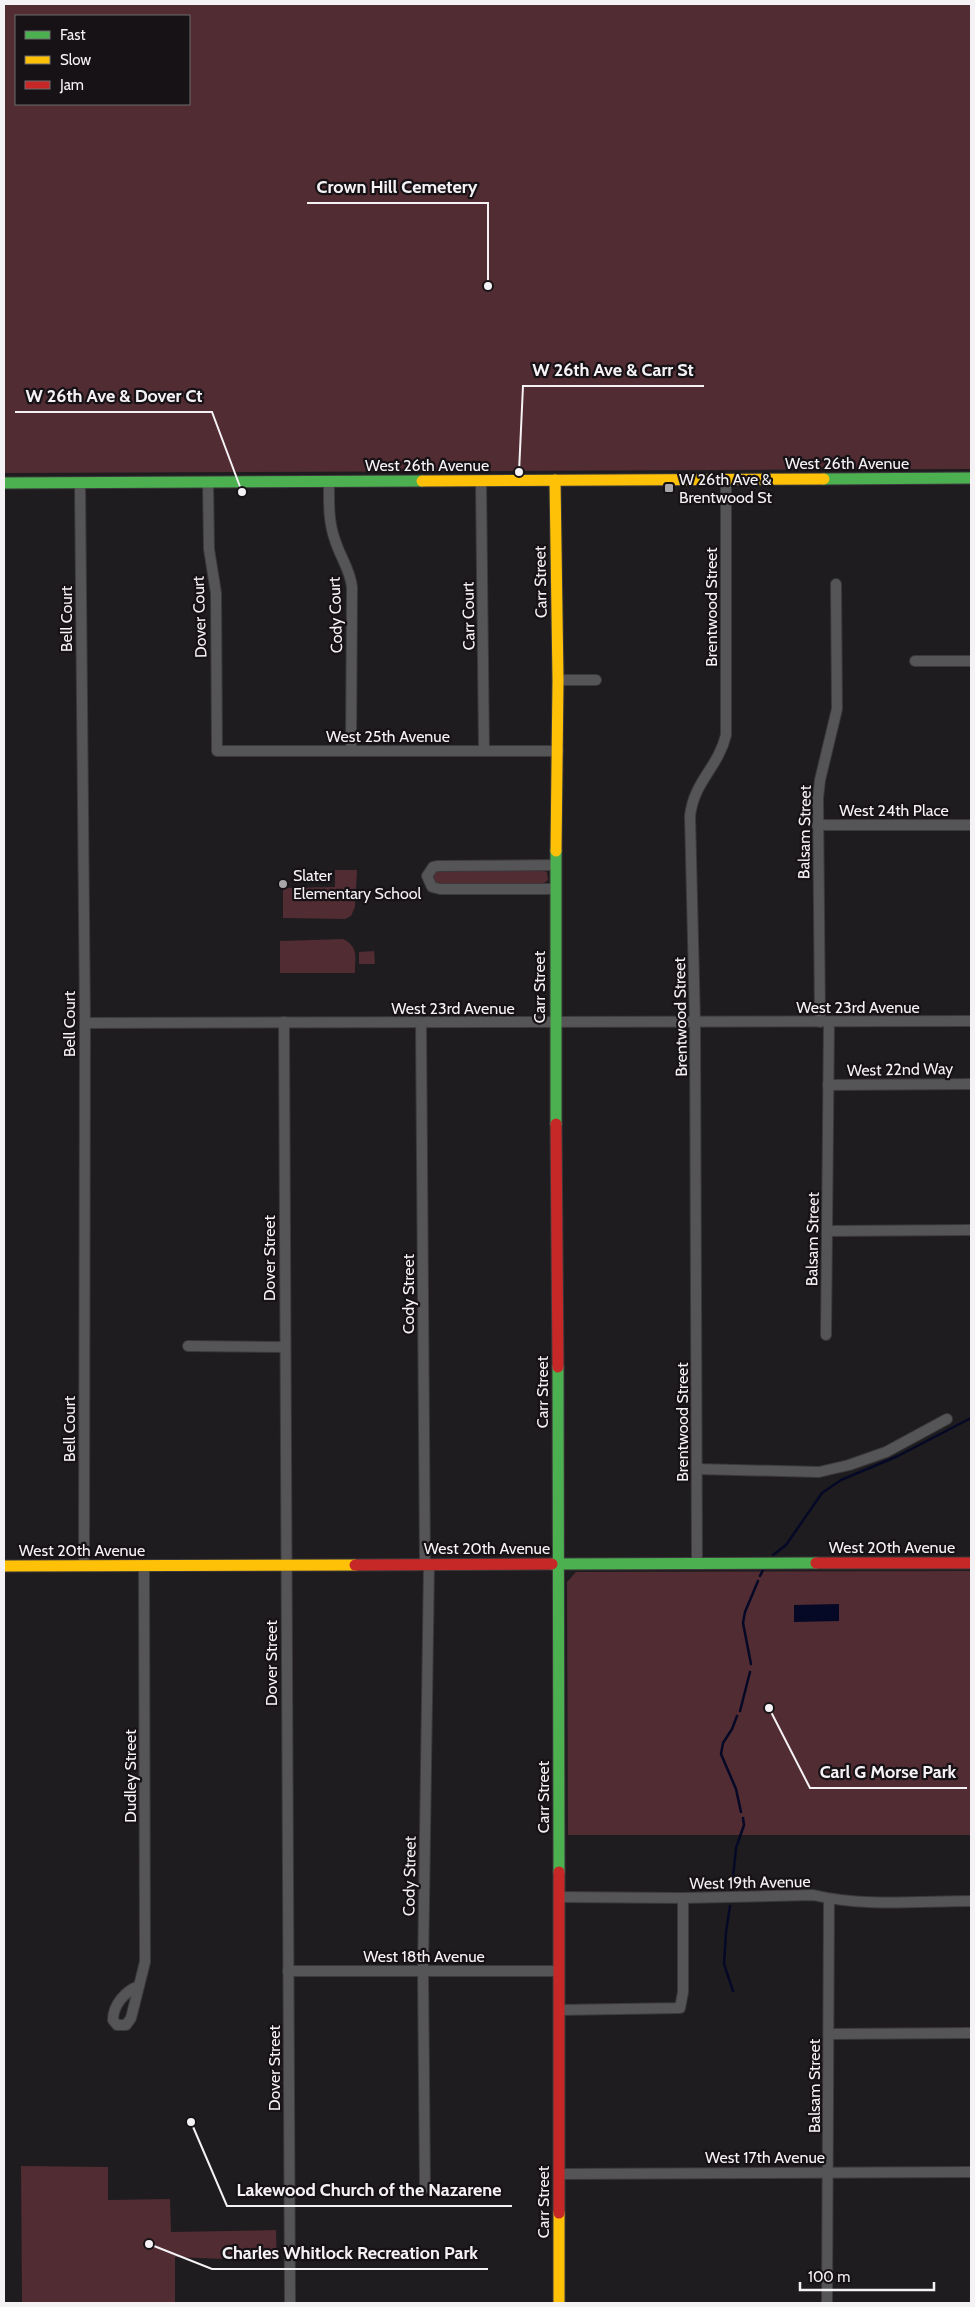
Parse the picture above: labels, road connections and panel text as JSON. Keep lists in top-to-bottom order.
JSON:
{
  "streets": {
    "street": [
      "West 26th Avenue",
      "Carr Street",
      "Brentwood Street",
      "Cody Court",
      "Carr Court",
      "Dover Court",
      "Bell Court",
      "West 25th Avenue",
      "West 24th Place",
      "Balsam Street",
      "West 23rd Avenue",
      "West 22nd Way",
      "Dover Street",
      "Cody Street",
      "West 20th Avenue",
      "Dudley Street",
      "West 19th Avenue",
      "West 18th Avenue",
      "West 17th Avenue"
    ]
  },
  "crossings": [
    ["West 26th Avenue", "Carr Street"],
    ["West 26th Avenue", "Brentwood Street"],
    ["West 26th Avenue", "Cody Court"],
    ["West 26th Avenue", "Carr Court"],
    ["West 26th Avenue", "Dover Court"],
    ["West 26th Avenue", "Bell Court"],
    ["Carr Street", "West 25th Avenue"],
    ["Carr Street", "West 23rd Avenue"],
    ["Carr Street", "West 20th Avenue"],
    ["Carr Street", "West 19th Avenue"],
    ["Carr Street", "West 18th Avenue"],
    ["Carr Street", "West 17th Avenue"],
    ["Brentwood Street", "West 23rd Avenue"],
    ["Brentwood Street", "West 20th Avenue"],
    ["Cody Court", "West 25th Avenue"],
    ["Carr Court", "West 25th Avenue"],
    ["Dover Court", "West 25th Avenue"],
    ["Bell Court", "West 23rd Avenue"],
    ["Bell Court", "West 20th Avenue"],
    ["West 24th Place", "Balsam Street"],
    ["Balsam Street", "West 23rd Avenue"],
    ["Balsam Street", "West 22nd Way"],
    ["Balsam Street", "West 19th Avenue"],
    ["Balsam Street", "West 17th Avenue"],
    ["West 23rd Avenue", "Dover Street"],
    ["West 23rd Avenue", "Cody Street"],
    ["Dover Street", "West 20th Avenue"],
    ["Dover Street", "West 18th Avenue"],
    ["Cody Street", "West 20th Avenue"],
    ["Cody Street", "West 18th Avenue"],
    ["West 20th Avenue", "Dudley Street"]
  ],
  "places": {
    "other": [
      "Crown Hill Cemetery",
      "W 26th Ave & Carr St",
      "W 26th Ave & Dover Ct",
      "Slater Elementary School",
      "Carl G Morse Park",
      "Lakewood Church of the Nazarene",
      "Charles Whitlock Recreation Park"
    ],
    "transit": ["W 26th Ave & Brentwood St"]
  },
  "legend": ["Fast", "Slow", "Jam"],
  "scale_bar": "100 m"
}
